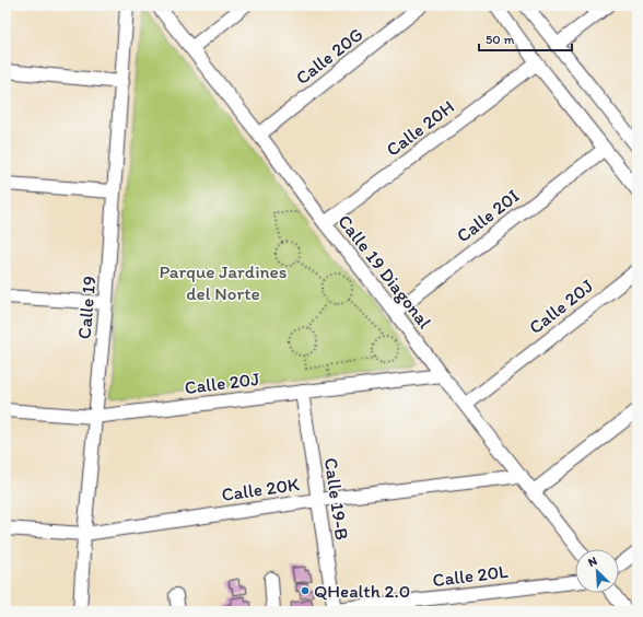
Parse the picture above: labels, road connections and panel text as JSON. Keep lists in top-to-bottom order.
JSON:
{
  "streets": {
    "street": [
      "Calle 20G",
      "Calle 20H",
      "Calle 20I",
      "Calle 19 Diagonal",
      "Calle 20J",
      "Calle 19",
      "Calle 20K",
      "Calle 19-B",
      "Calle 20L"
    ]
  },
  "crossings": [
    ["Calle 20G", "Calle 19 Diagonal"],
    ["Calle 20H", "Calle 19 Diagonal"],
    ["Calle 20I", "Calle 19 Diagonal"],
    ["Calle 19 Diagonal", "Calle 20J"],
    ["Calle 19 Diagonal", "Calle 20K"],
    ["Calle 20J", "Calle 19"],
    ["Calle 20J", "Calle 19-B"],
    ["Calle 19", "Calle 20K"],
    ["Calle 20K", "Calle 19-B"],
    ["Calle 19-B", "Calle 20L"]
  ],
  "parks": ["Parque Jardines del Norte"],
  "places": ["QHealth 2.0"],
  "scale_bar": "50 m",
  "north": "top left"
}
